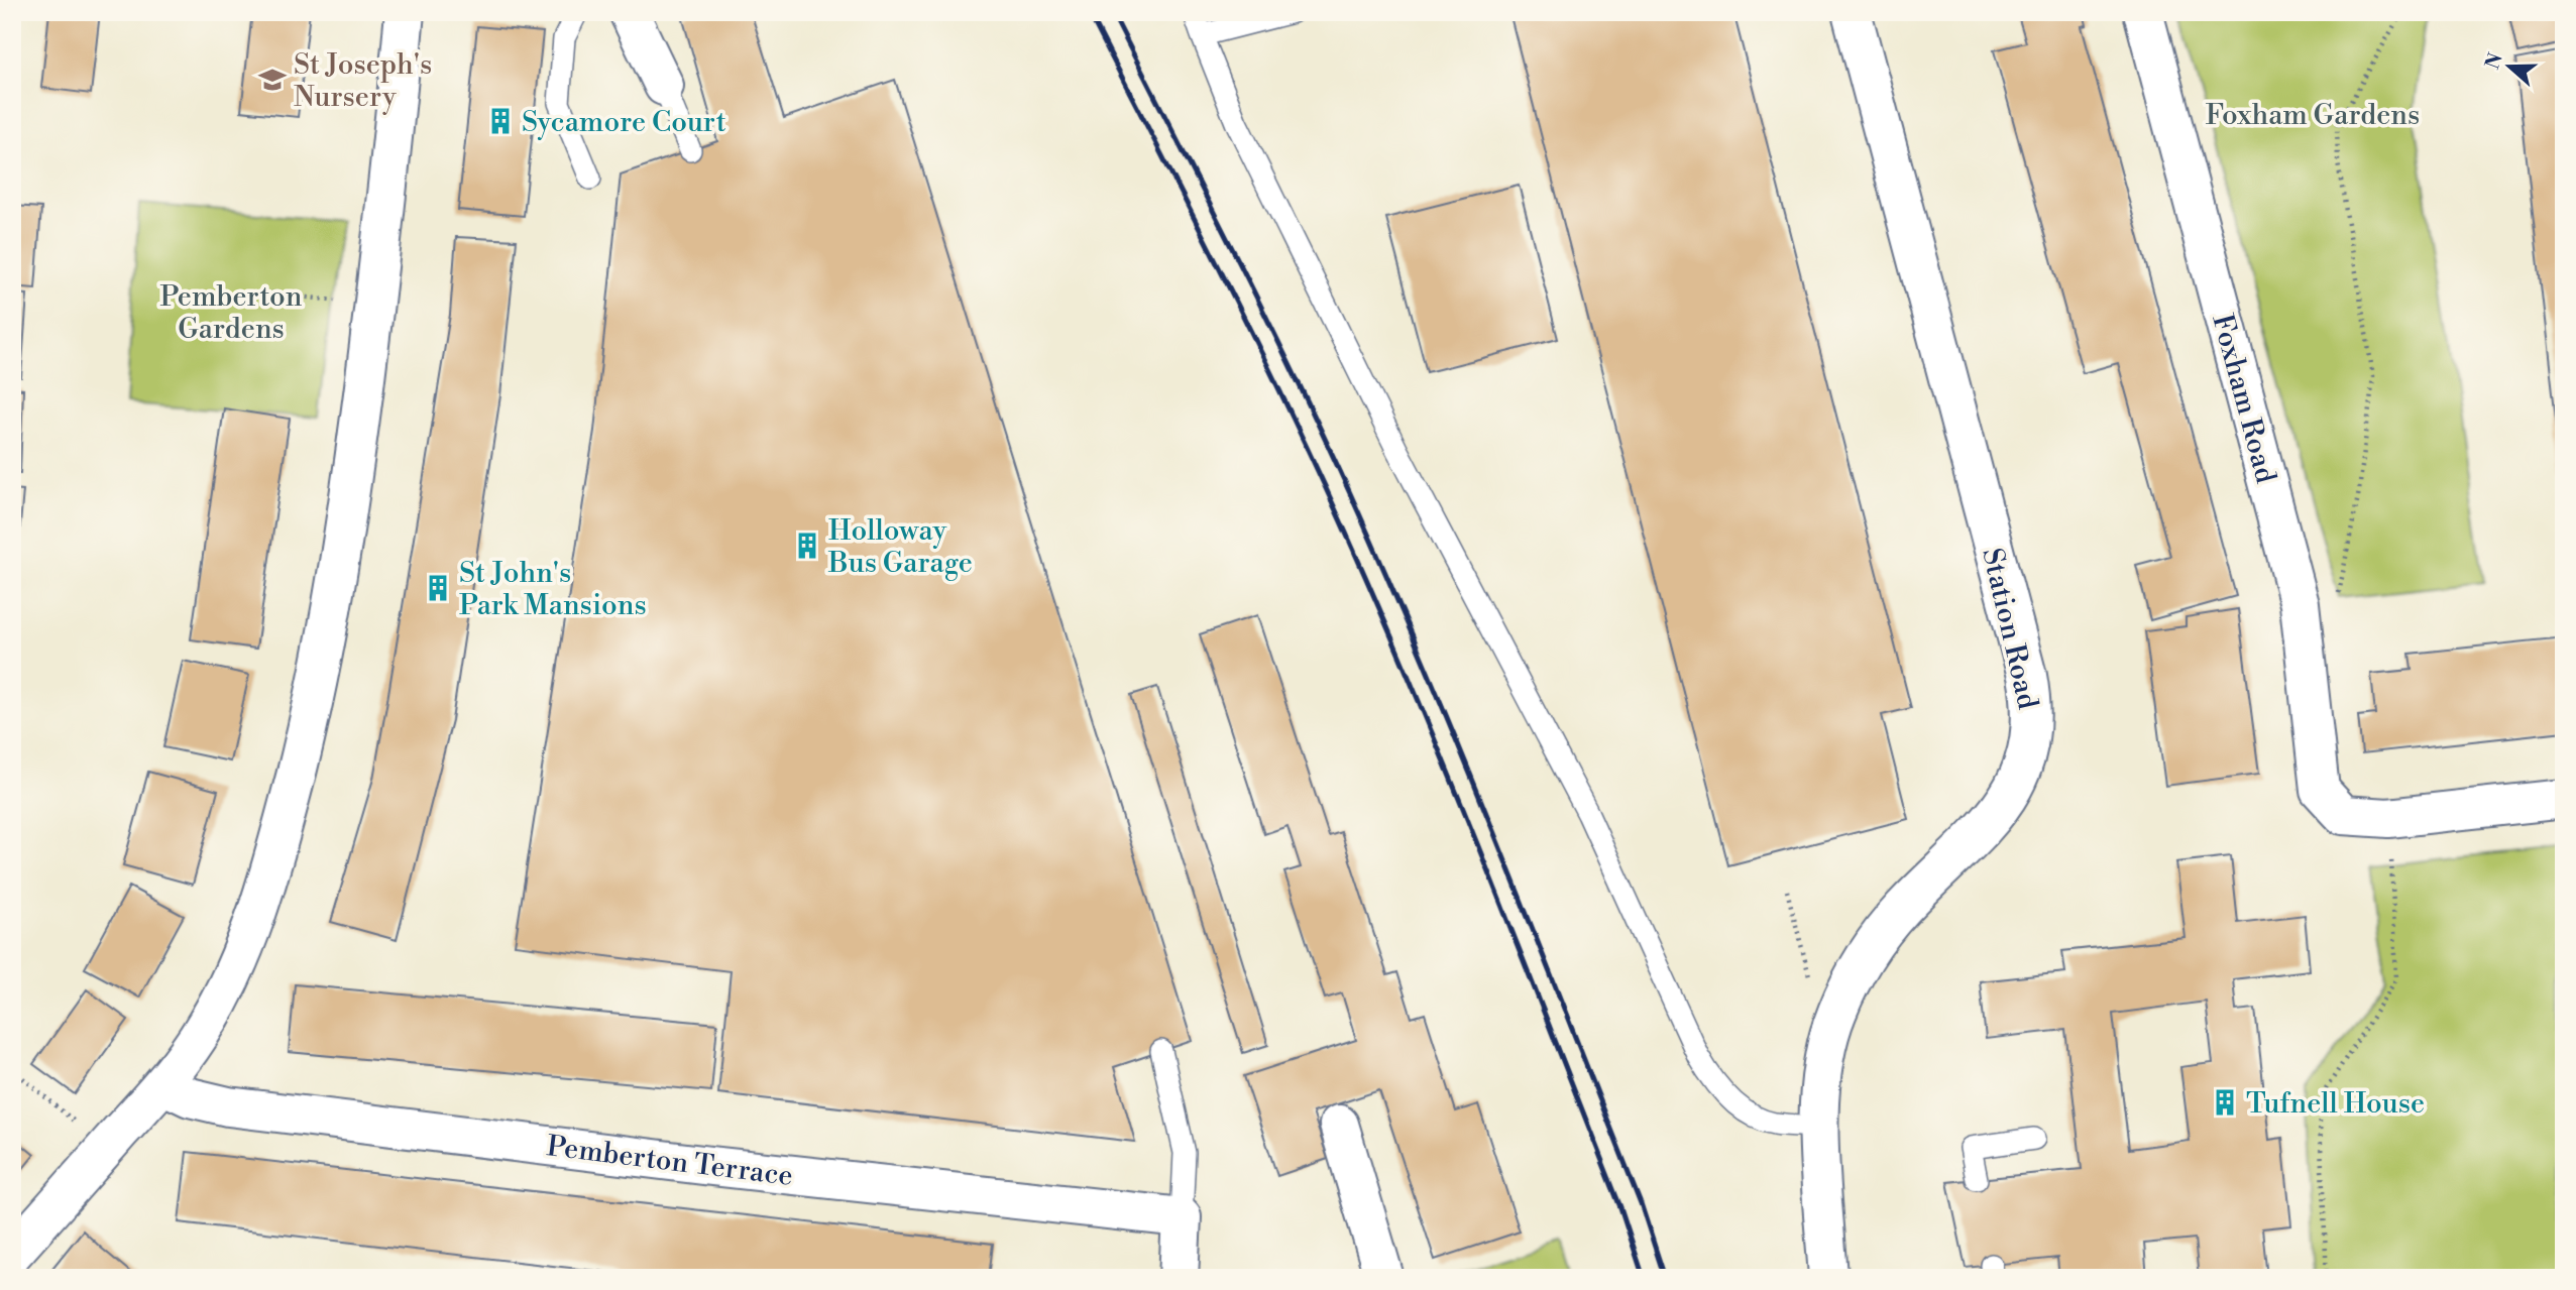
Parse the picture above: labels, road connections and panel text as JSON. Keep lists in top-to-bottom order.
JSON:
{
  "streets": {
    "street": ["Foxham Road", "Station Road", "Pemberton Terrace"]
  },
  "parks": ["Foxham Gardens", "Pemberton Gardens"],
  "places": {
    "school or university": ["St Joseph's Nursery"],
    "building": [
      "Sycamore Court",
      "Holloway Bus Garage",
      "St John's Park Mansions",
      "Tufnell House"
    ]
  },
  "north": "left"
}
